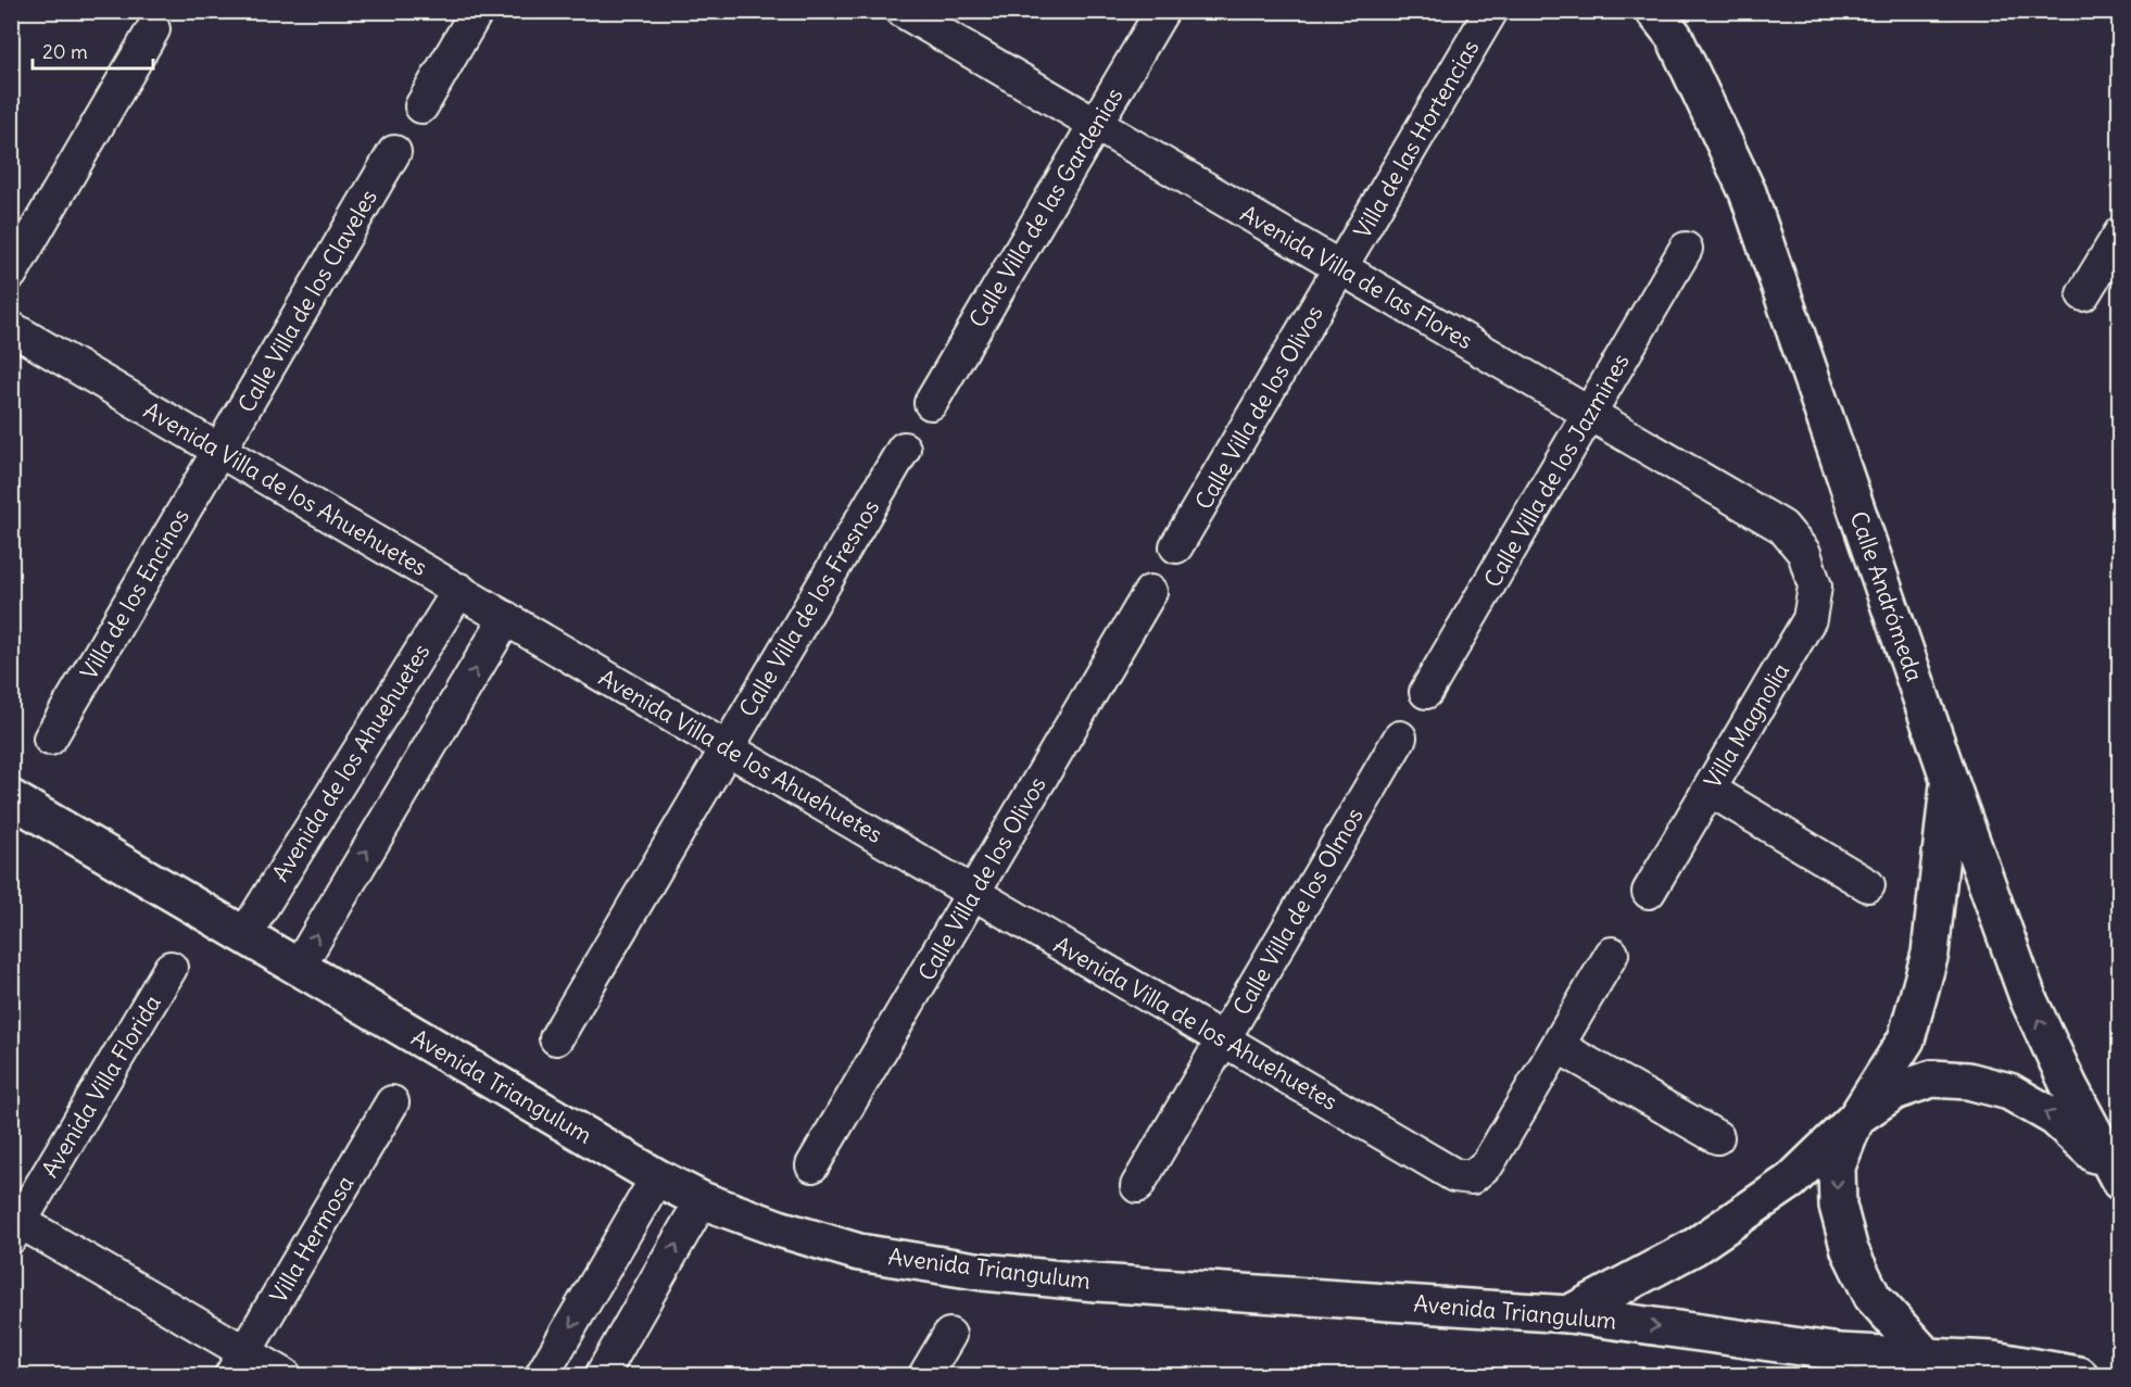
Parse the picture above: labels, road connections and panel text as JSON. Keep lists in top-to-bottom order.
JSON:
{
  "streets": {
    "main road": ["Calle Andrómeda", "Avenida Triangulum"],
    "street": [
      "Villa de las Hortencias",
      "Calle Villa de las Gardenias",
      "Avenida Villa de las Flores",
      "Calle Villa de los Claveles",
      "Calle Villa de los Olivos",
      "Calle Villa de los Jazmines",
      "Avenida Villa de los Ahuehuetes",
      "Villa de los Encinos",
      "Calle Villa de los Fresnos",
      "Villa Magnolia",
      "Avenida de los Ahuehuetes",
      "Calle Villa de los Olmos",
      "Avenida Villa Florida",
      "Villa Hermosa"
    ]
  },
  "crossings": [
    ["Villa de las Hortencias", "Avenida Villa de las Flores"],
    ["Villa de las Hortencias", "Calle Villa de los Olivos"],
    ["Calle Villa de las Gardenias", "Avenida Villa de las Flores"],
    ["Avenida Villa de las Flores", "Calle Villa de los Olivos"],
    ["Avenida Villa de las Flores", "Calle Villa de los Jazmines"],
    ["Avenida Villa de las Flores", "Villa Magnolia"],
    ["Calle Villa de los Claveles", "Avenida Villa de los Ahuehuetes"],
    ["Calle Villa de los Claveles", "Villa de los Encinos"],
    ["Calle Villa de los Olivos", "Avenida Villa de los Ahuehuetes"],
    ["Avenida Villa de los Ahuehuetes", "Villa de los Encinos"],
    ["Avenida Villa de los Ahuehuetes", "Calle Villa de los Fresnos"],
    ["Avenida Villa de los Ahuehuetes", "Avenida de los Ahuehuetes"],
    ["Avenida Villa de los Ahuehuetes", "Calle Villa de los Olmos"],
    ["Avenida de los Ahuehuetes", "Avenida Triangulum"]
  ],
  "scale_bar": "20 m"
}
